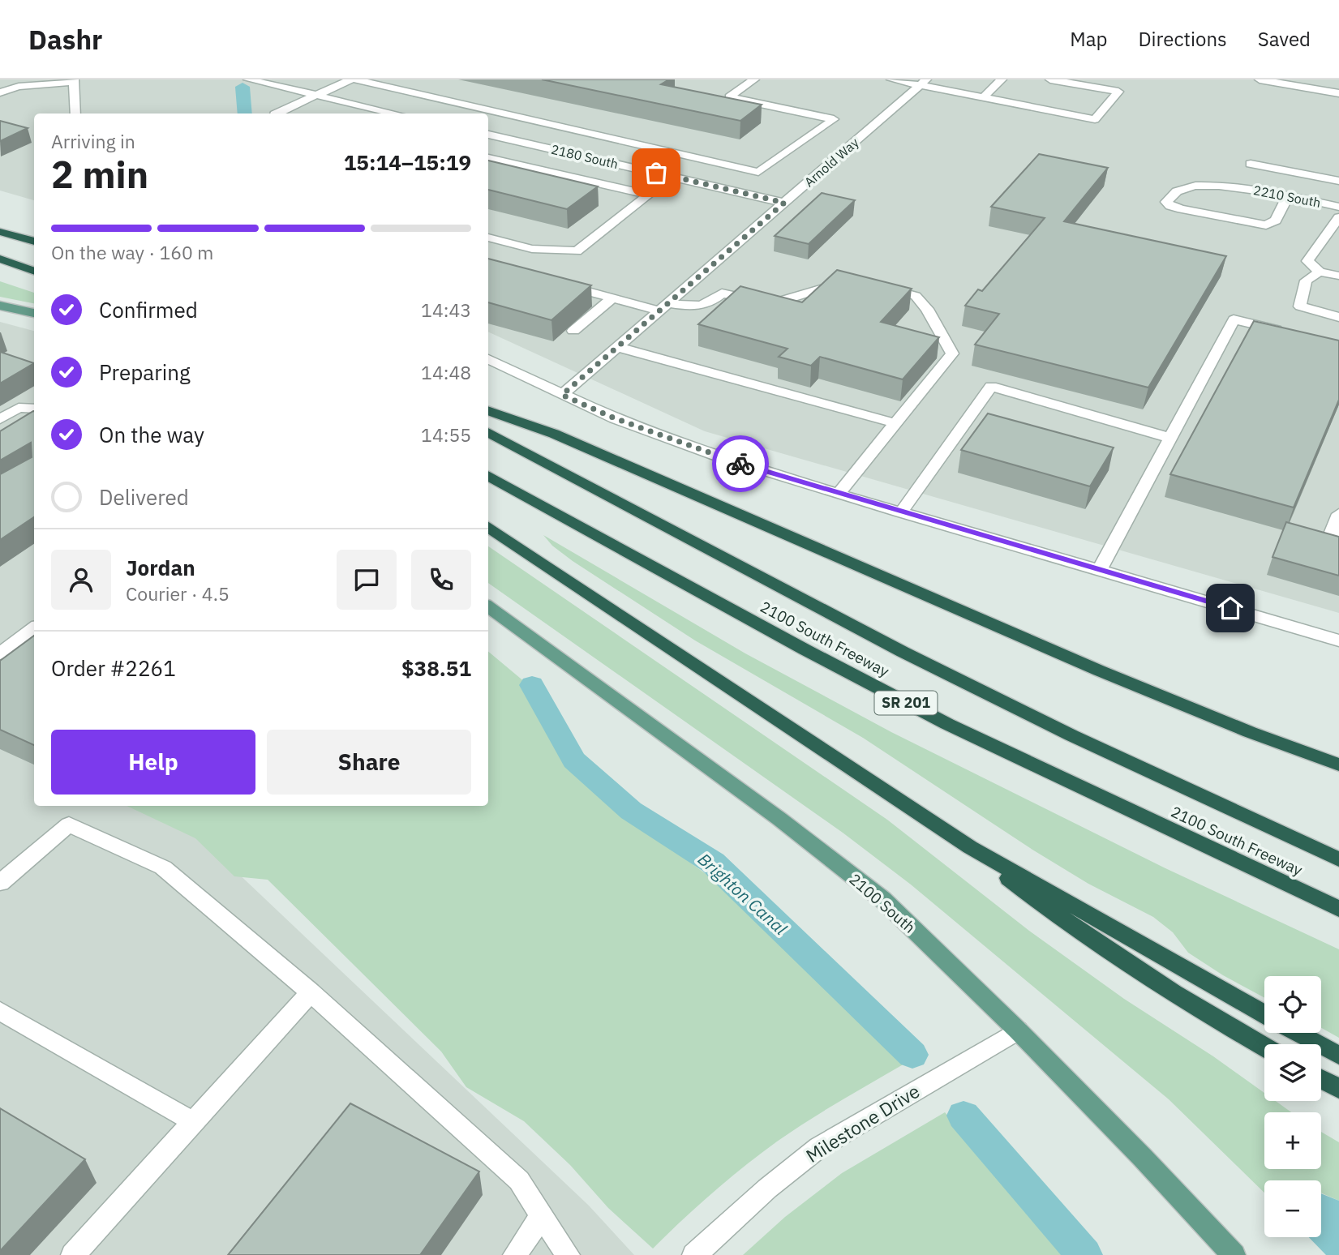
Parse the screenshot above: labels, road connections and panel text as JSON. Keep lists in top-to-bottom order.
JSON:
{
  "streets": {
    "highway": ["2100 South Freeway", "SR 201"],
    "main road": ["2100 South"],
    "street": [
      "2180 South",
      "Arnold Way",
      "2210 South",
      "Milestone Drive"
    ]
  },
  "crossings": [
    ["2180 South", "Arnold Way"],
    ["2100 South", "Milestone Drive"]
  ],
  "water": ["Brighton Canal"],
  "page": {
    "header": "Dashr",
    "nav": ["Map", "Directions", "Saved"],
    "heading": ["2 min", "Arriving in", "15:14–15:19"],
    "panel": [
      "Jordan",
      "Courier · 4.5",
      "Order #2261",
      "$38.51"
    ],
    "bar": "On the way · 160 m",
    "list": [
      ["Confirmed", "14:43"],
      ["Preparing", "14:48"],
      ["On the way", "14:55"],
      "Delivered"
    ],
    "buttons": ["Help", "Share"],
    "map_buttons": ["+", "−"]
  }
}
